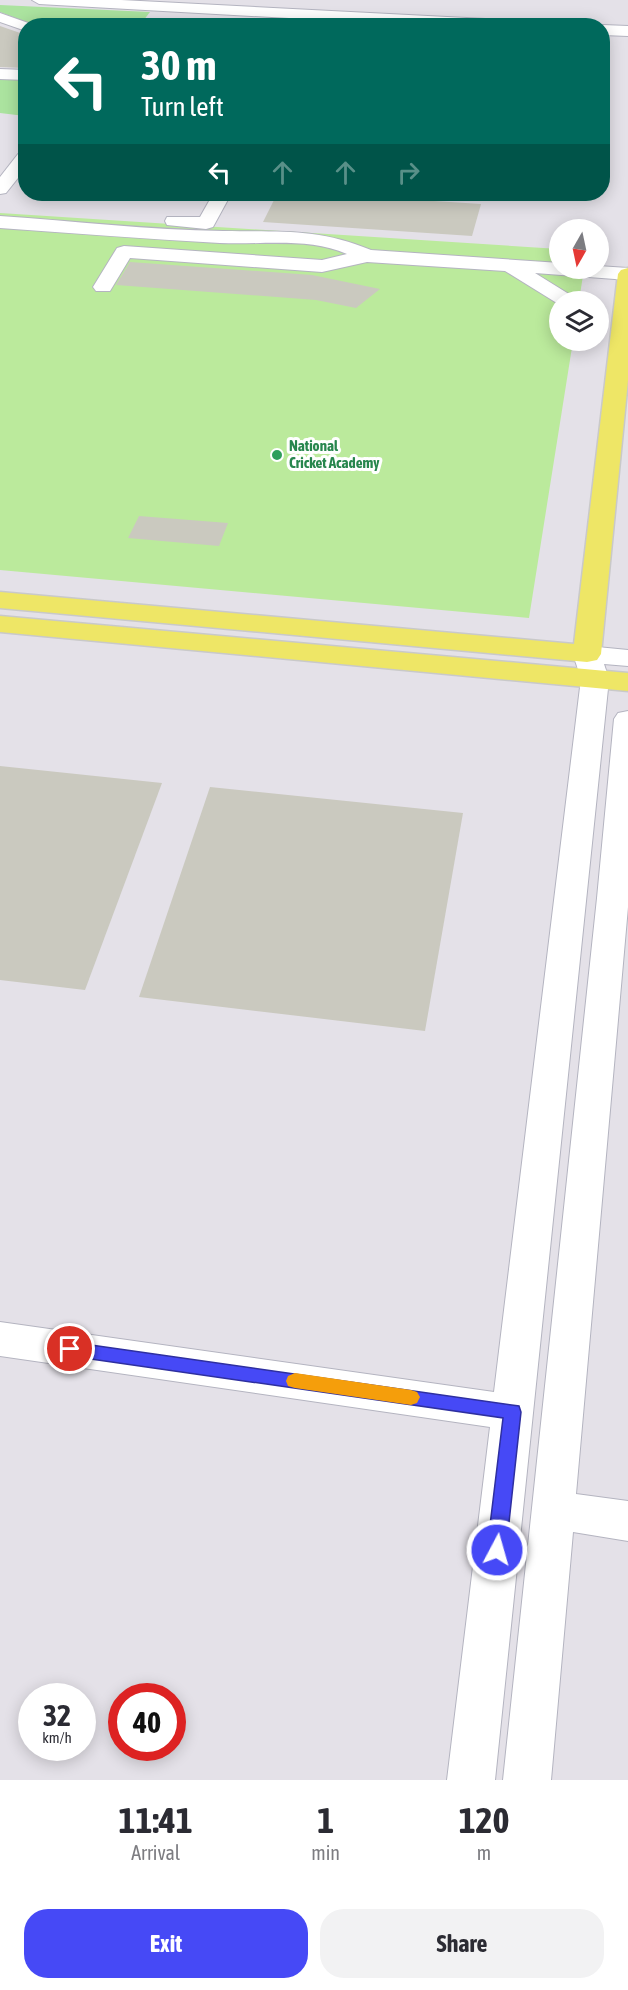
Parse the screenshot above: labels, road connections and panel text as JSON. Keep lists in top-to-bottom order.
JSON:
{
  "places": ["National Cricket Academy"],
  "north": "bottom",
  "page": {
    "turn": ["30 m", "Turn left"],
    "speed": "32 km/h",
    "limit": "40",
    "eta": [
      "11:41",
      "Arrival",
      "1",
      "min",
      "120",
      "m"
    ],
    "buttons": ["Exit", "Share"]
  }
}
